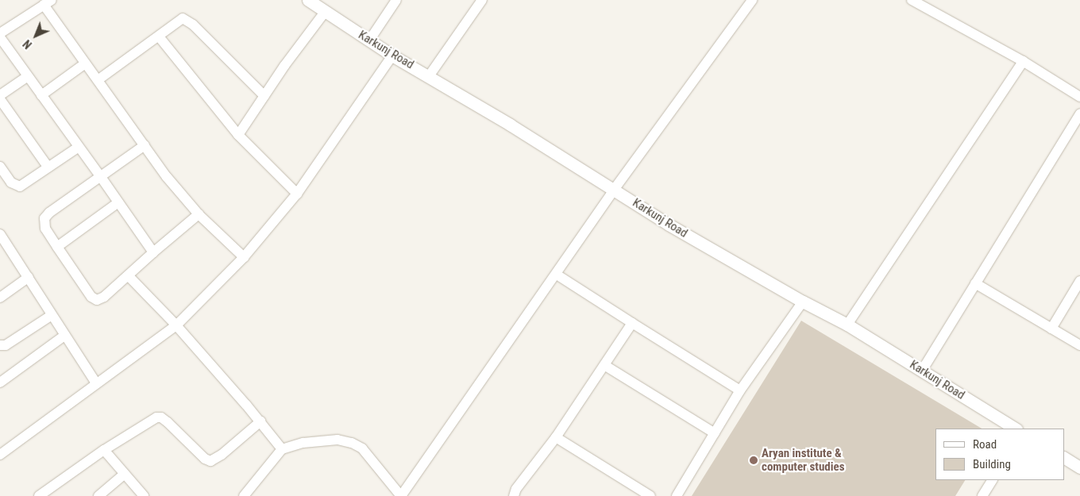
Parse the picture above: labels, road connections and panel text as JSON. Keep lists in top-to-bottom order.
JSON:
{
  "streets": {
    "street": ["Karkunj Road"]
  },
  "places": ["Aryan institute & computer studies"],
  "legend": ["Road", "Building"],
  "north": "bottom left"
}
